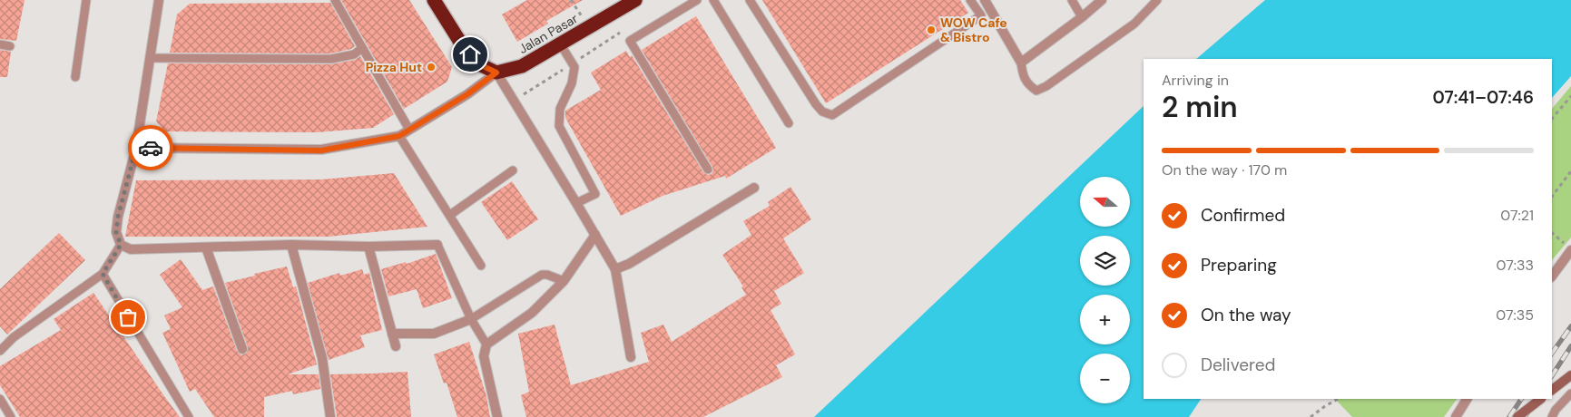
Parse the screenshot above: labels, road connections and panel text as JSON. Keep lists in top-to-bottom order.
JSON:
{
  "streets": {
    "highway": ["Jalan Pasar"]
  },
  "places": ["WOW Cafe & Bistro", "Pizza Hut"],
  "north": "left",
  "page": {
    "heading": ["2 min", "Arriving in", "07:41–07:46"],
    "bar": "On the way · 170 m",
    "map_buttons": ["+", "−"],
    "list": [
      ["Confirmed", "07:21"],
      ["Preparing", "07:33"],
      ["On the way", "07:35"],
      "Delivered"
    ]
  }
}
